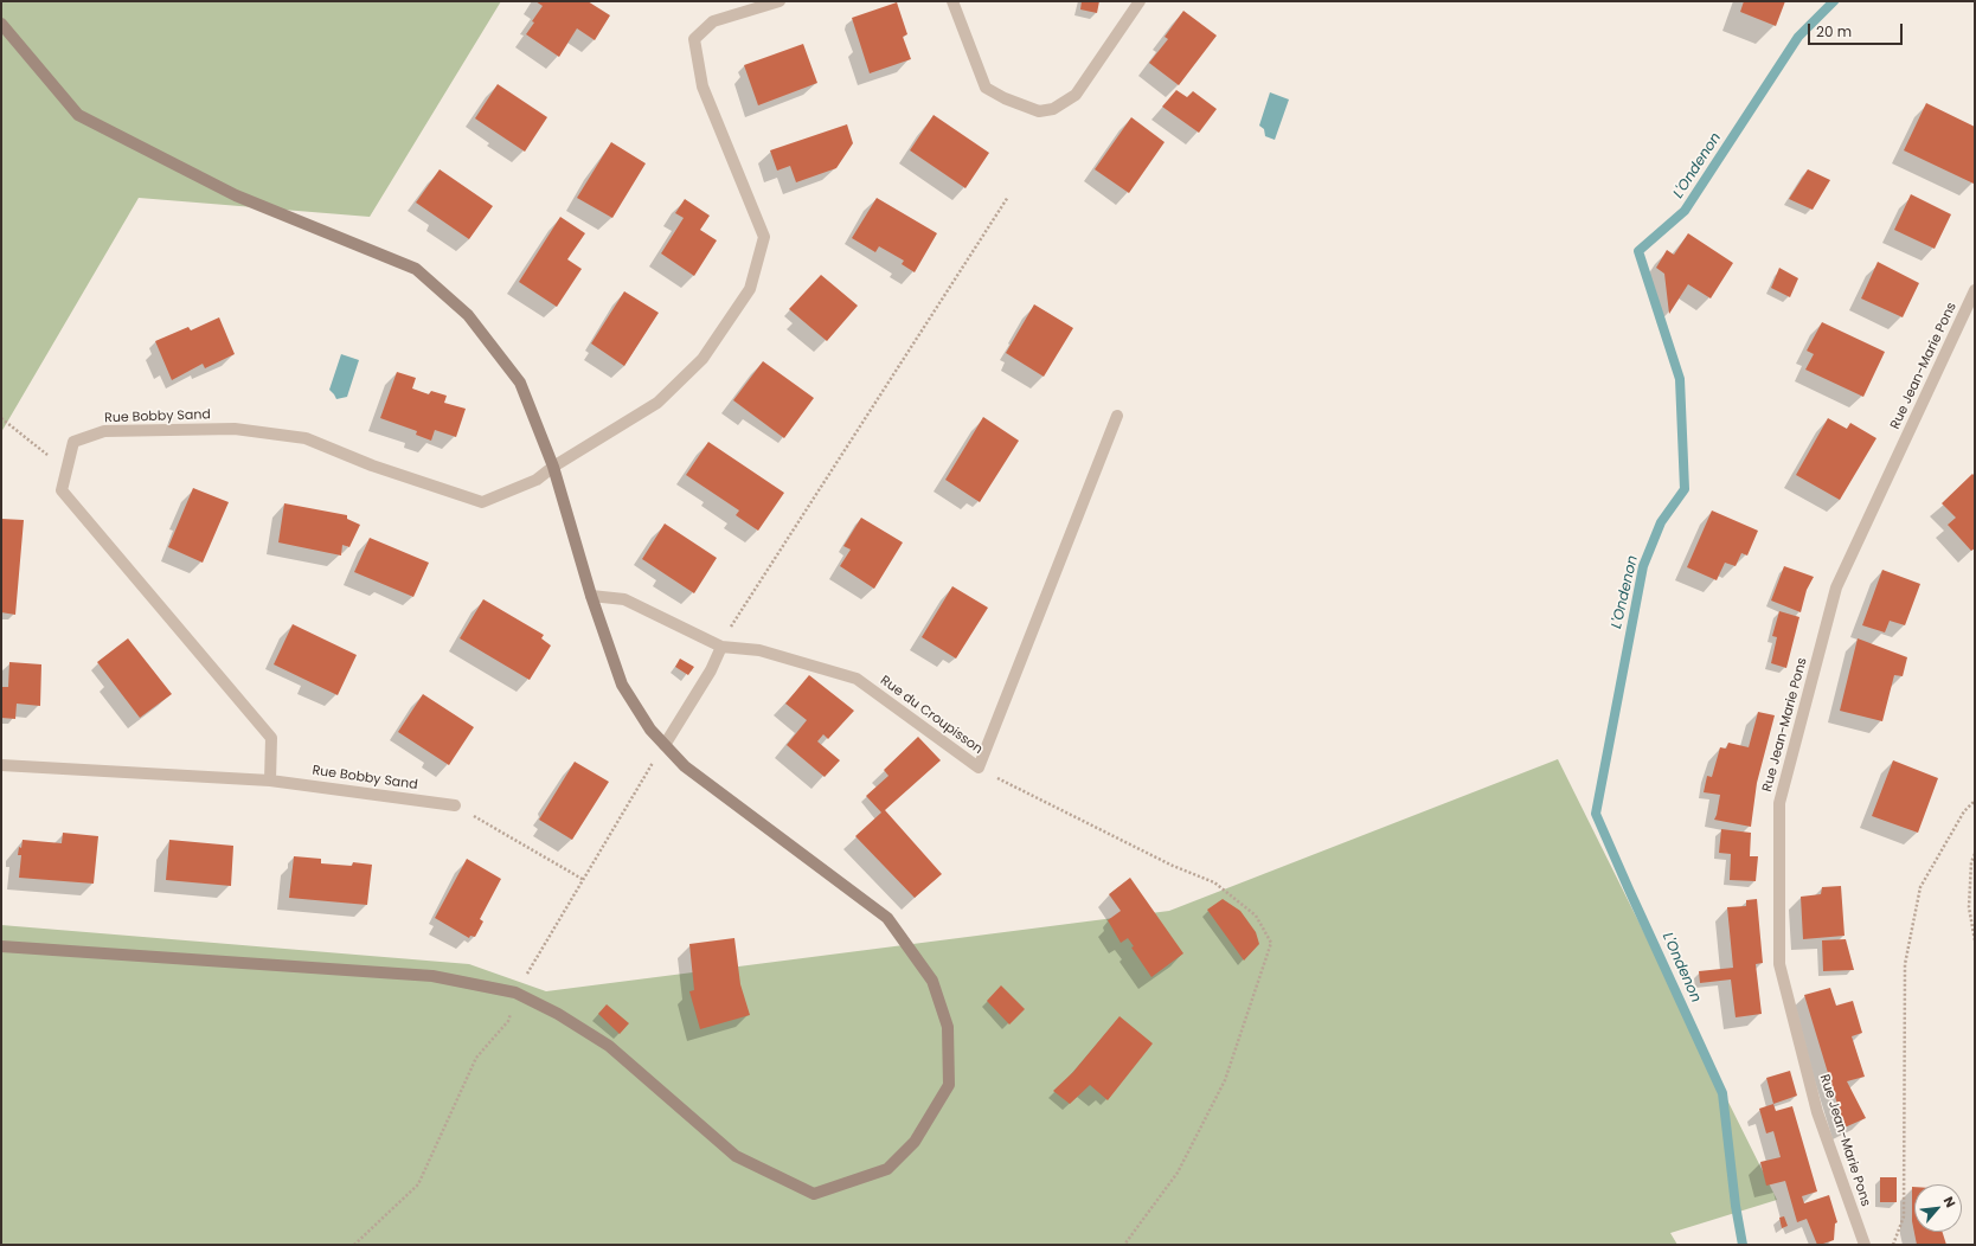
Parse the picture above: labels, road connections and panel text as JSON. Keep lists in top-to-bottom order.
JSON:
{
  "streets": {
    "street": ["Rue Jean-Marie Pons", "Rue Bobby Sand", "Rue du Croupisson"]
  },
  "water": ["L'Ondenon"],
  "scale_bar": "20 m",
  "north": "top right"
}
